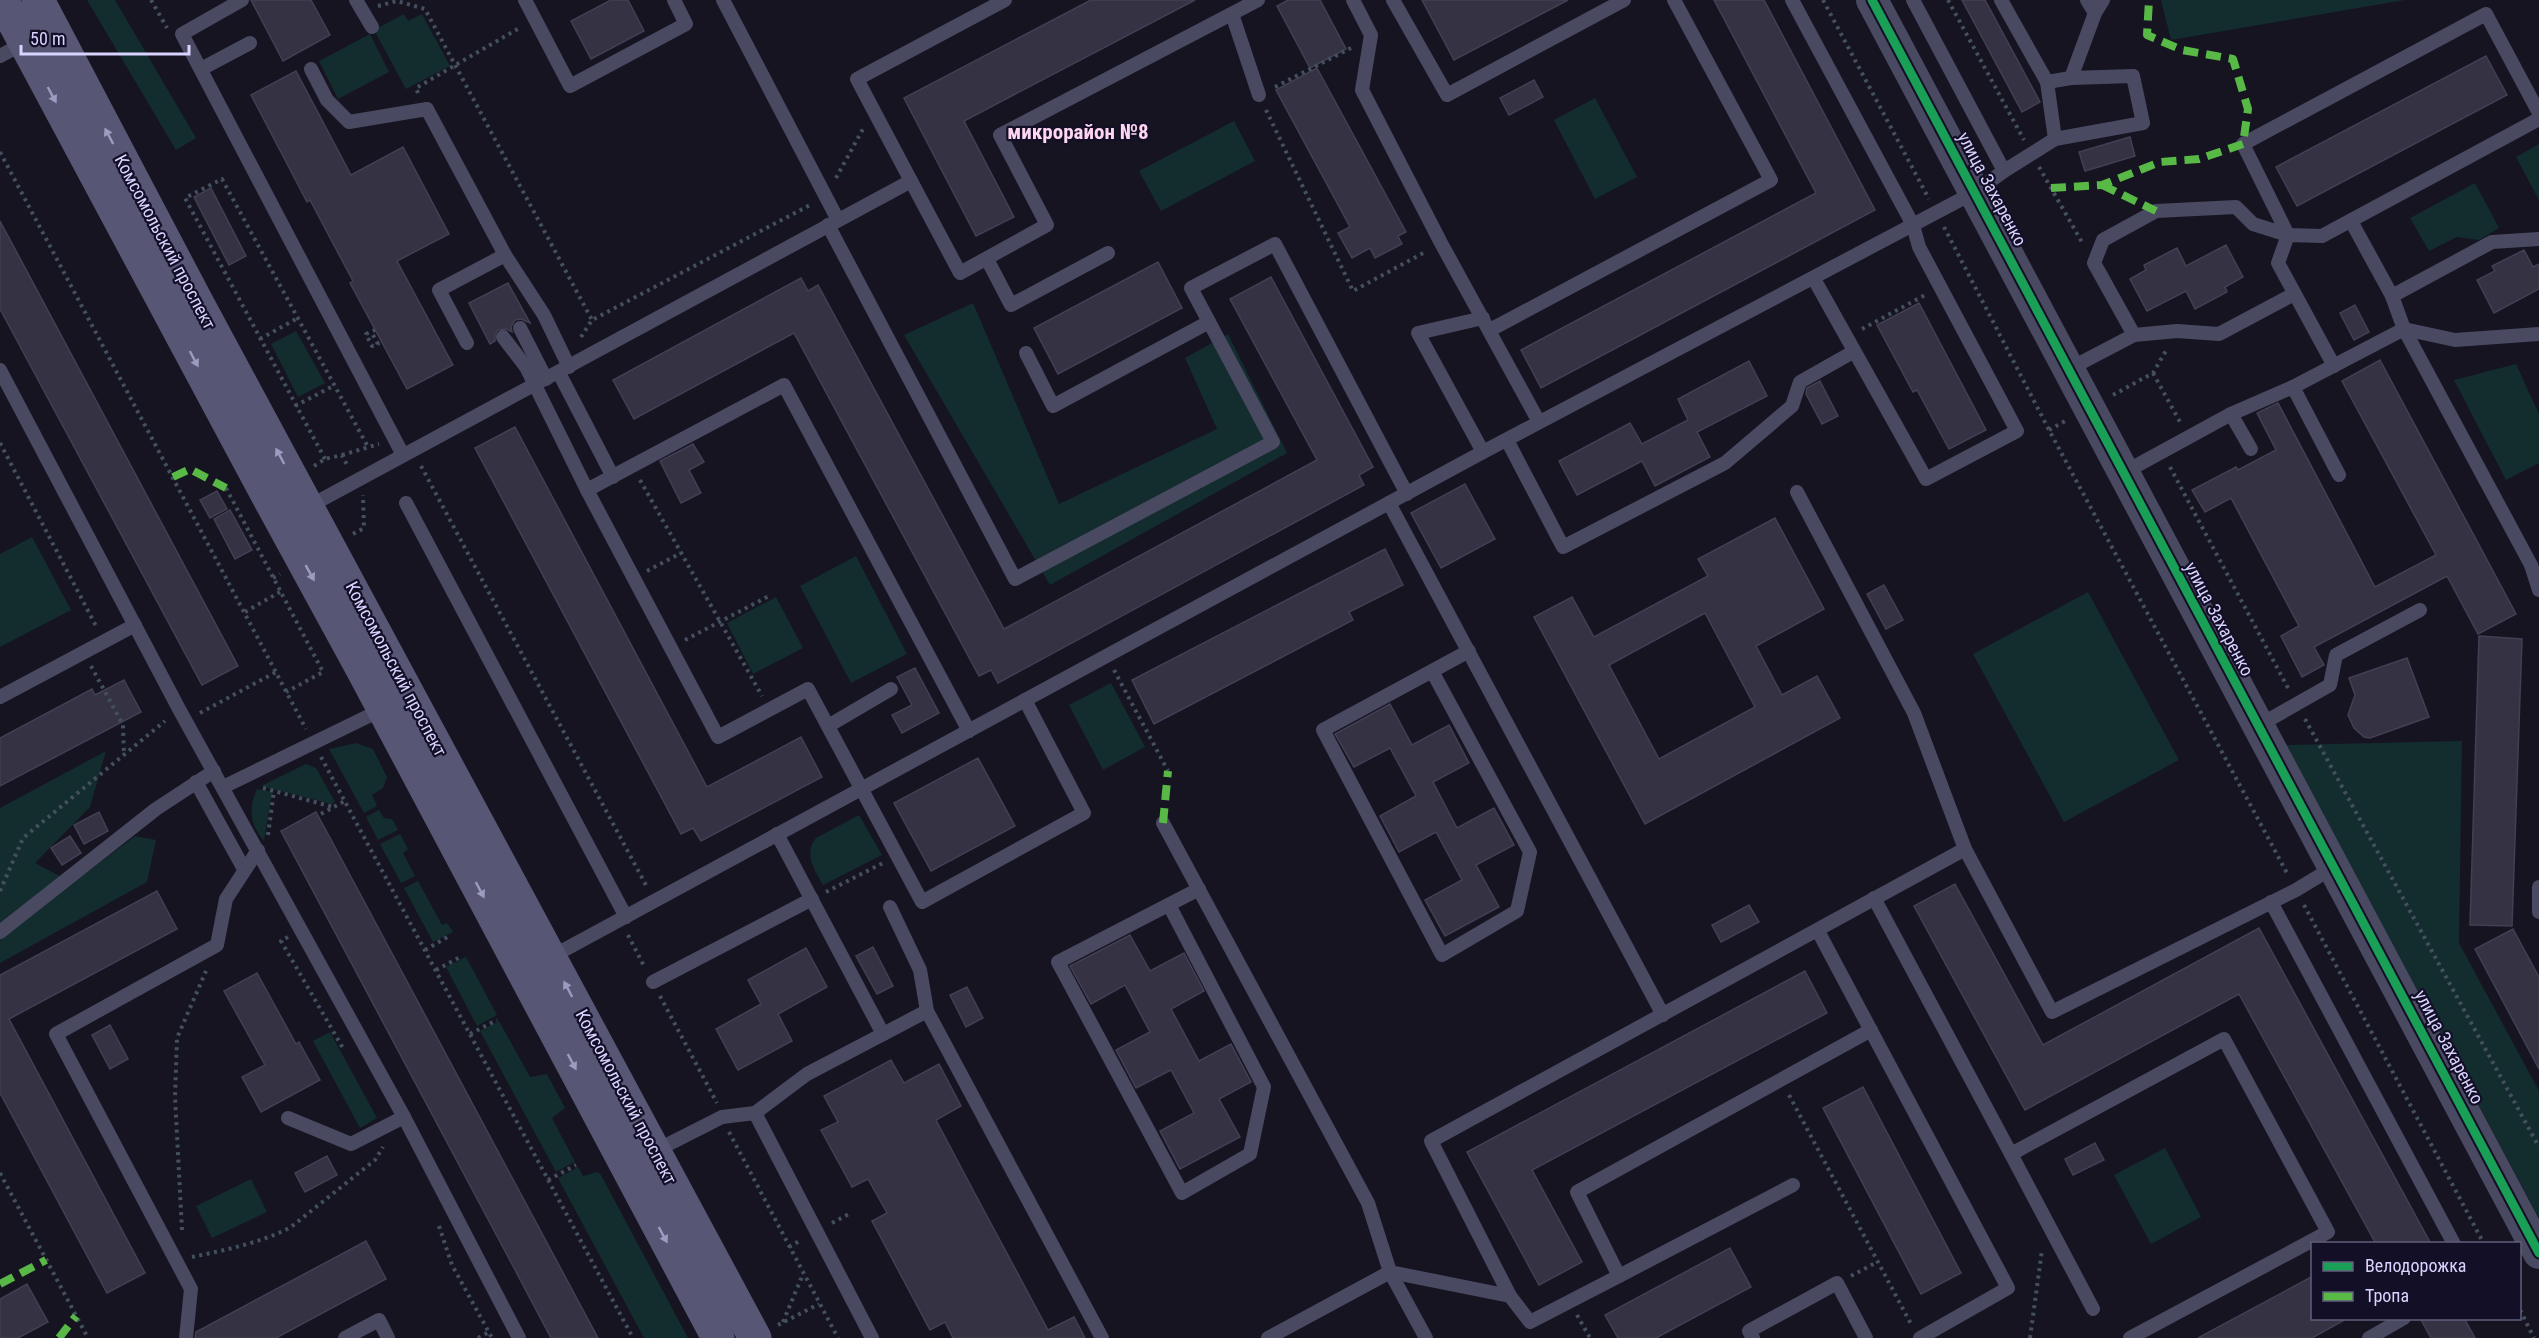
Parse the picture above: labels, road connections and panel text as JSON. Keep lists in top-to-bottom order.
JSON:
{
  "streets": {
    "main road": ["Комсомольский проспект"],
    "street": ["улица Захаренко"]
  },
  "districts": ["микрорайон №8"],
  "legend": ["Велодорожка", "Тропа"],
  "scale_bar": "50 m"
}
